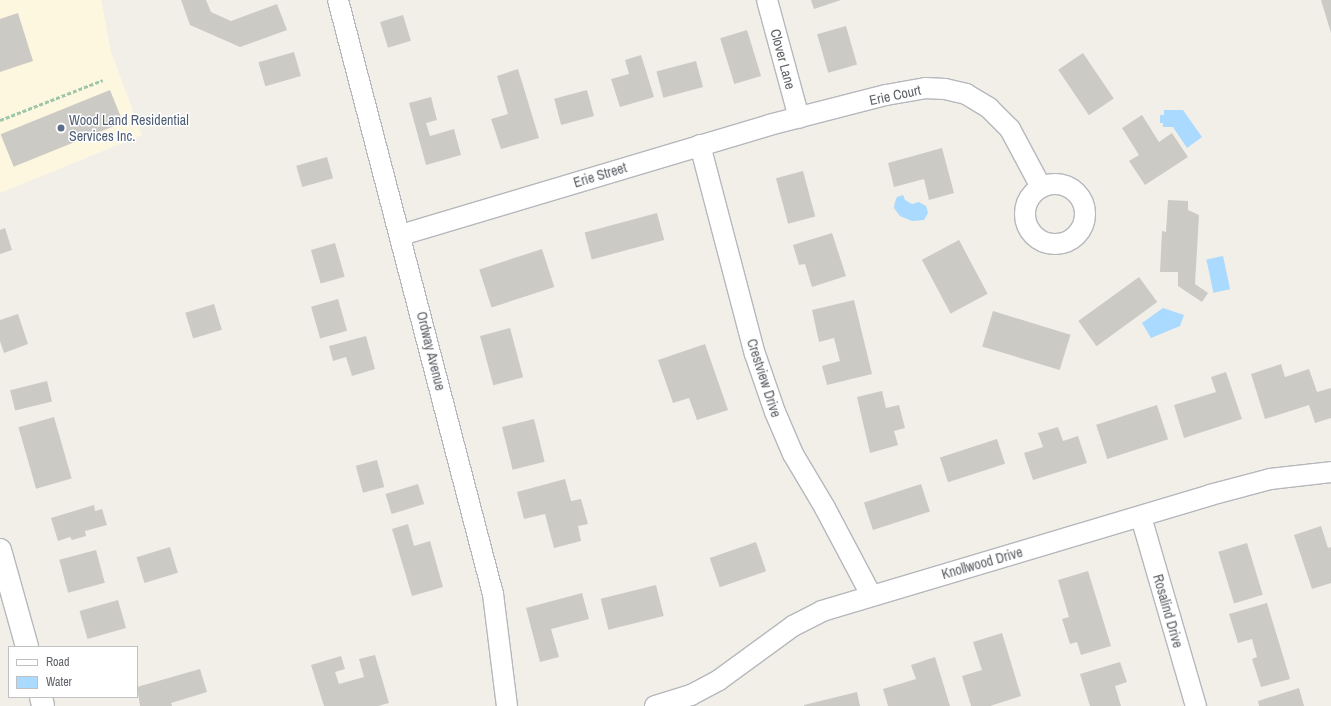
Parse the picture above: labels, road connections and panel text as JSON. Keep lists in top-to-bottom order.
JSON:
{
  "streets": {
    "street": [
      "Clover Lane",
      "Erie Court",
      "Erie Street",
      "Ordway Avenue",
      "Crestview Drive",
      "Knollwood Drive",
      "Rosalind Drive"
    ]
  },
  "crossings": [
    ["Clover Lane", "Erie Court"],
    ["Clover Lane", "Erie Street"],
    ["Erie Court", "Erie Street"],
    ["Erie Street", "Ordway Avenue"],
    ["Erie Street", "Crestview Drive"],
    ["Crestview Drive", "Knollwood Drive"],
    ["Knollwood Drive", "Rosalind Drive"]
  ],
  "places": ["Wood Land Residential Services Inc."],
  "legend": ["Road", "Water"]
}
